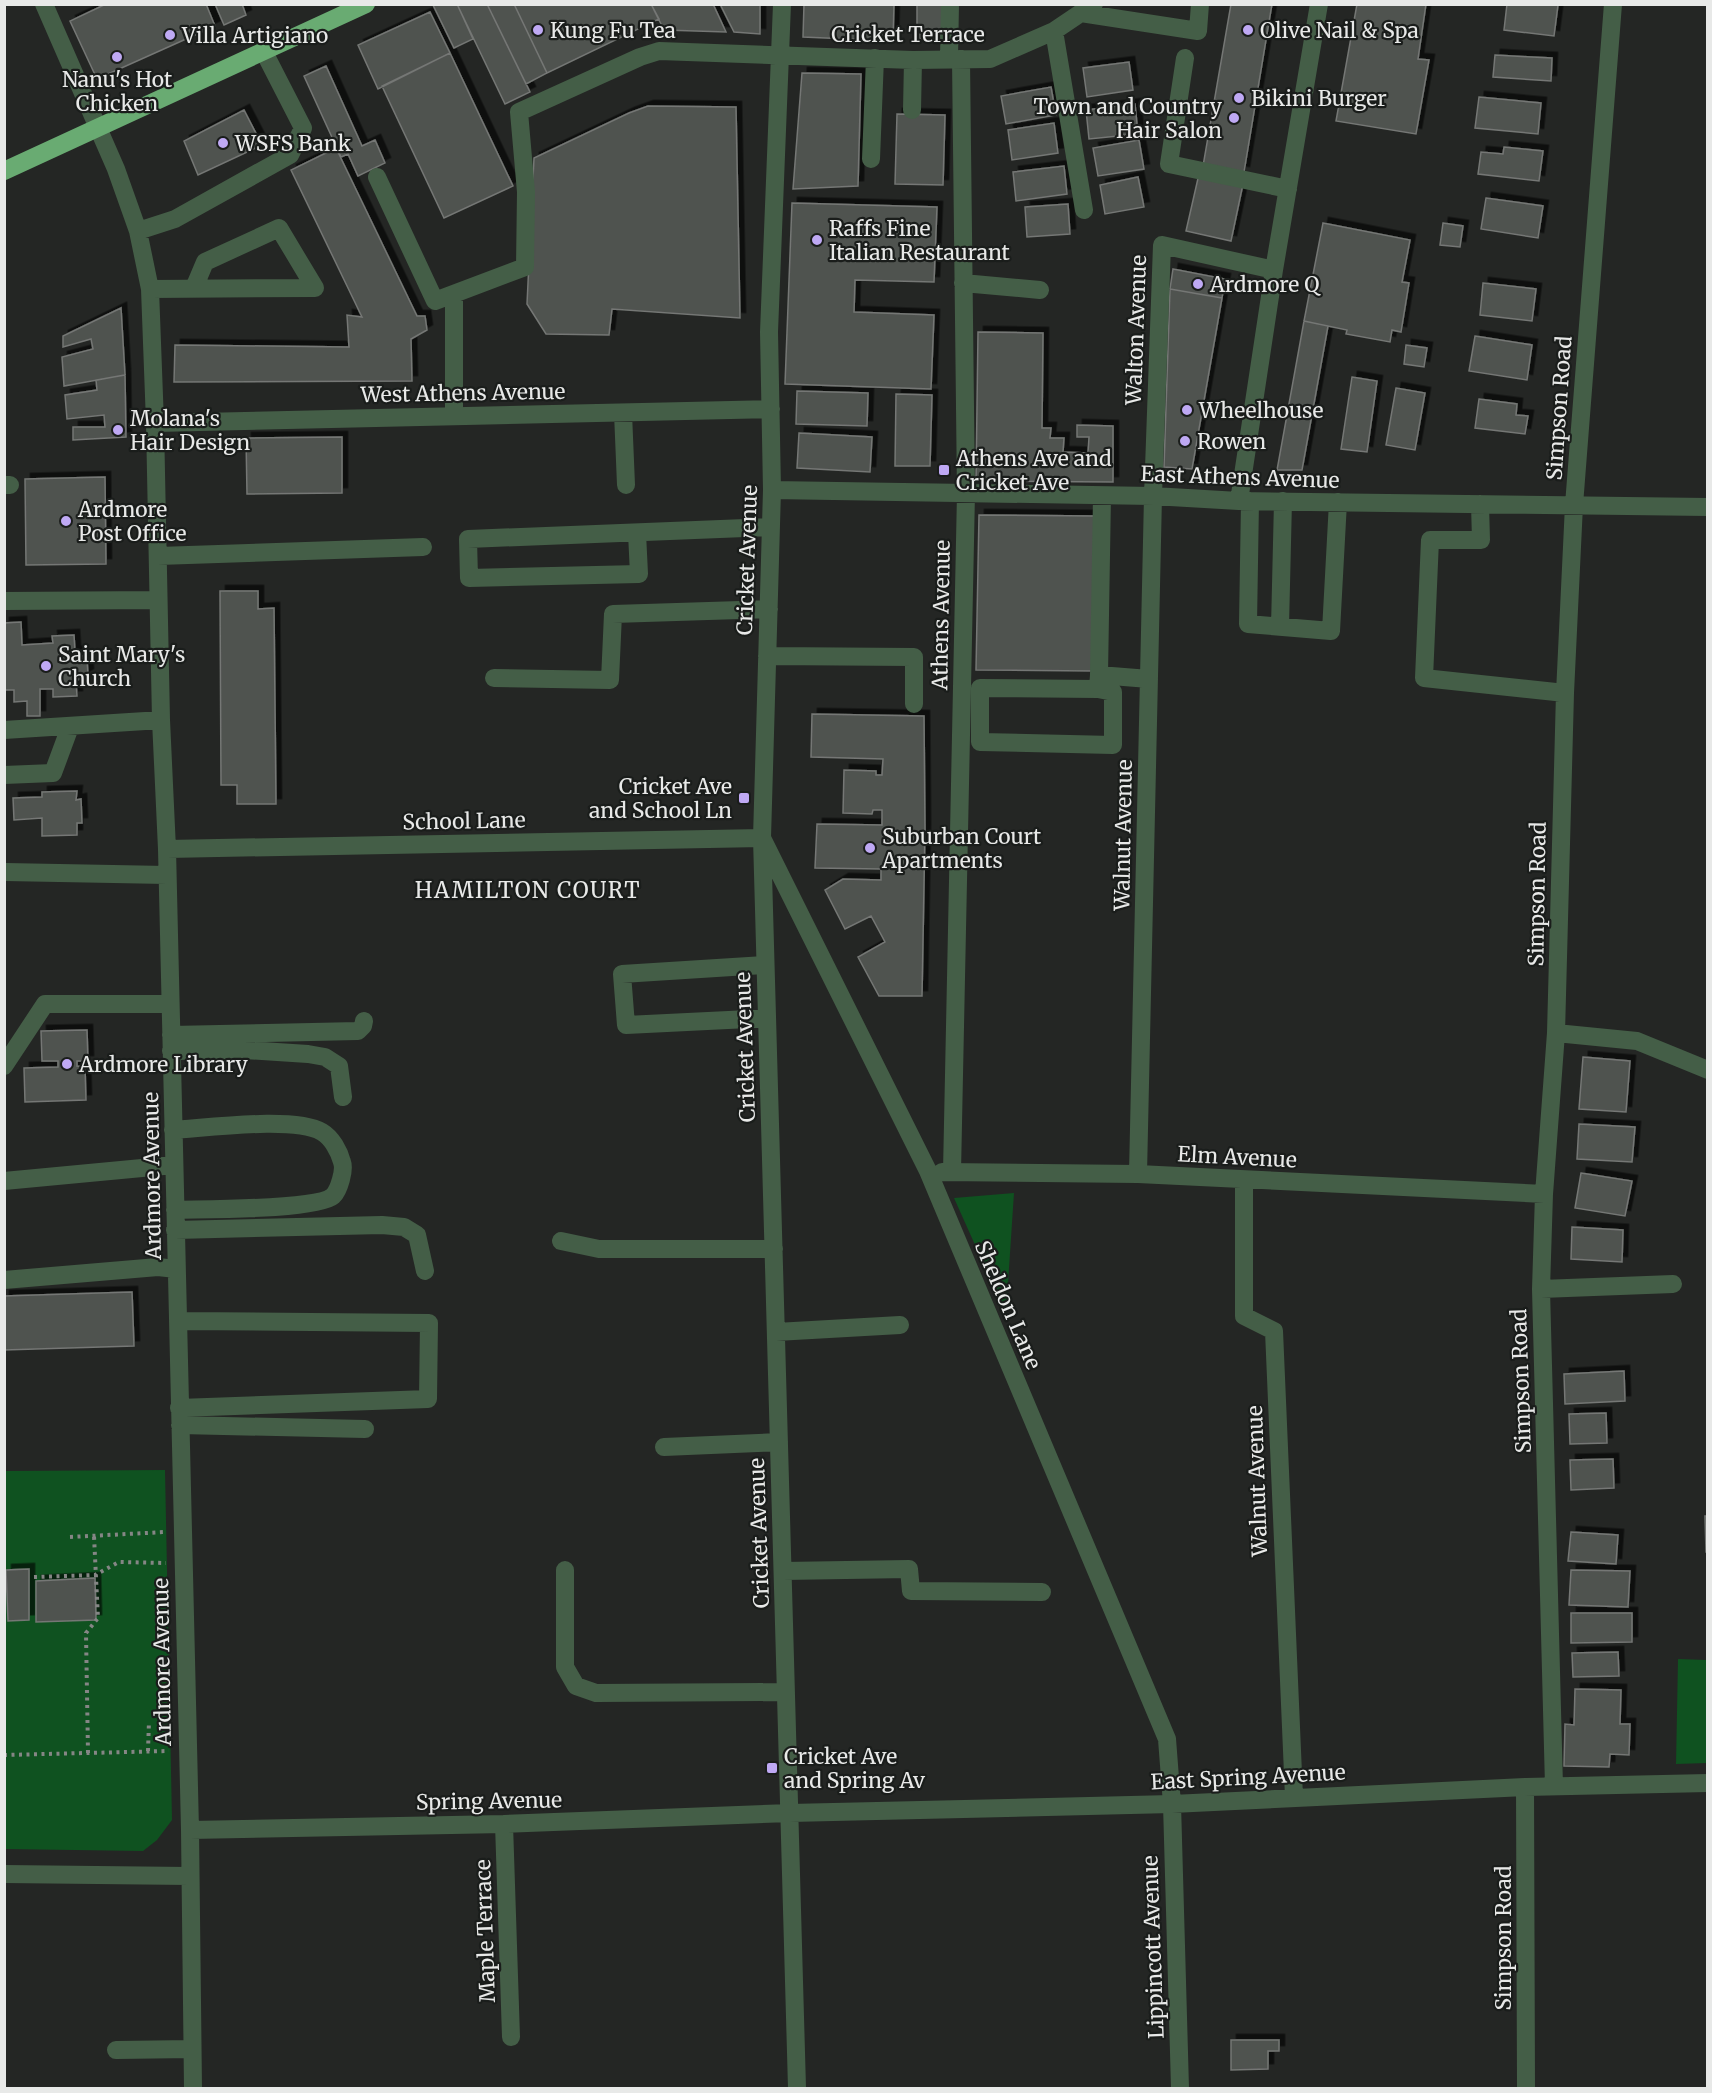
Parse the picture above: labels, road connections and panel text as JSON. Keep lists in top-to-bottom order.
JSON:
{
  "streets": {
    "street": [
      "Cricket Terrace",
      "Walton Avenue",
      "West Athens Avenue",
      "Simpson Road",
      "East Athens Avenue",
      "Cricket Avenue",
      "Athens Avenue",
      "School Lane",
      "Walnut Avenue",
      "Elm Avenue",
      "Ardmore Avenue",
      "Sheldon Lane",
      "East Spring Avenue",
      "Spring Avenue",
      "Maple Terrace",
      "Lippincott Avenue"
    ]
  },
  "crossings": [
    ["Cricket Terrace", "Cricket Avenue"],
    ["Cricket Terrace", "Athens Avenue"],
    ["Walton Avenue", "East Athens Avenue"],
    ["Walton Avenue", "Walnut Avenue"],
    ["West Athens Avenue", "Cricket Avenue"],
    ["West Athens Avenue", "Ardmore Avenue"],
    ["Simpson Road", "East Athens Avenue"],
    ["Simpson Road", "Elm Avenue"],
    ["Simpson Road", "East Spring Avenue"],
    ["East Athens Avenue", "Cricket Avenue"],
    ["East Athens Avenue", "Athens Avenue"],
    ["East Athens Avenue", "Walnut Avenue"],
    ["Cricket Avenue", "School Lane"],
    ["Cricket Avenue", "Sheldon Lane"],
    ["Cricket Avenue", "East Spring Avenue"],
    ["Cricket Avenue", "Spring Avenue"],
    ["Athens Avenue", "Elm Avenue"],
    ["School Lane", "Ardmore Avenue"],
    ["School Lane", "Sheldon Lane"],
    ["Walnut Avenue", "Elm Avenue"],
    ["Walnut Avenue", "East Spring Avenue"],
    ["Elm Avenue", "Sheldon Lane"],
    ["Ardmore Avenue", "Spring Avenue"],
    ["Sheldon Lane", "East Spring Avenue"],
    ["Sheldon Lane", "Lippincott Avenue"],
    ["East Spring Avenue", "Spring Avenue"],
    ["East Spring Avenue", "Lippincott Avenue"],
    ["Spring Avenue", "Maple Terrace"]
  ],
  "districts": ["HAMILTON COURT"],
  "places": {
    "other": [
      "Kung Fu Tea",
      "Olive Nail & Spa",
      "Villa Artigiano",
      "Nanu's Hot Chicken",
      "Bikini Burger",
      "Town and Country Hair Salon",
      "WSFS Bank",
      "Raffs Fine Italian Restaurant",
      "Ardmore Q",
      "Wheelhouse",
      "Molana's Hair Design",
      "Rowen",
      "Ardmore Post Office",
      "Saint Mary's Church",
      "Suburban Court Apartments",
      "Ardmore Library"
    ],
    "transit": ["Athens Ave and Cricket Ave", "Cricket Ave and School Ln", "Cricket Ave and Spring Av"]
  }
}
